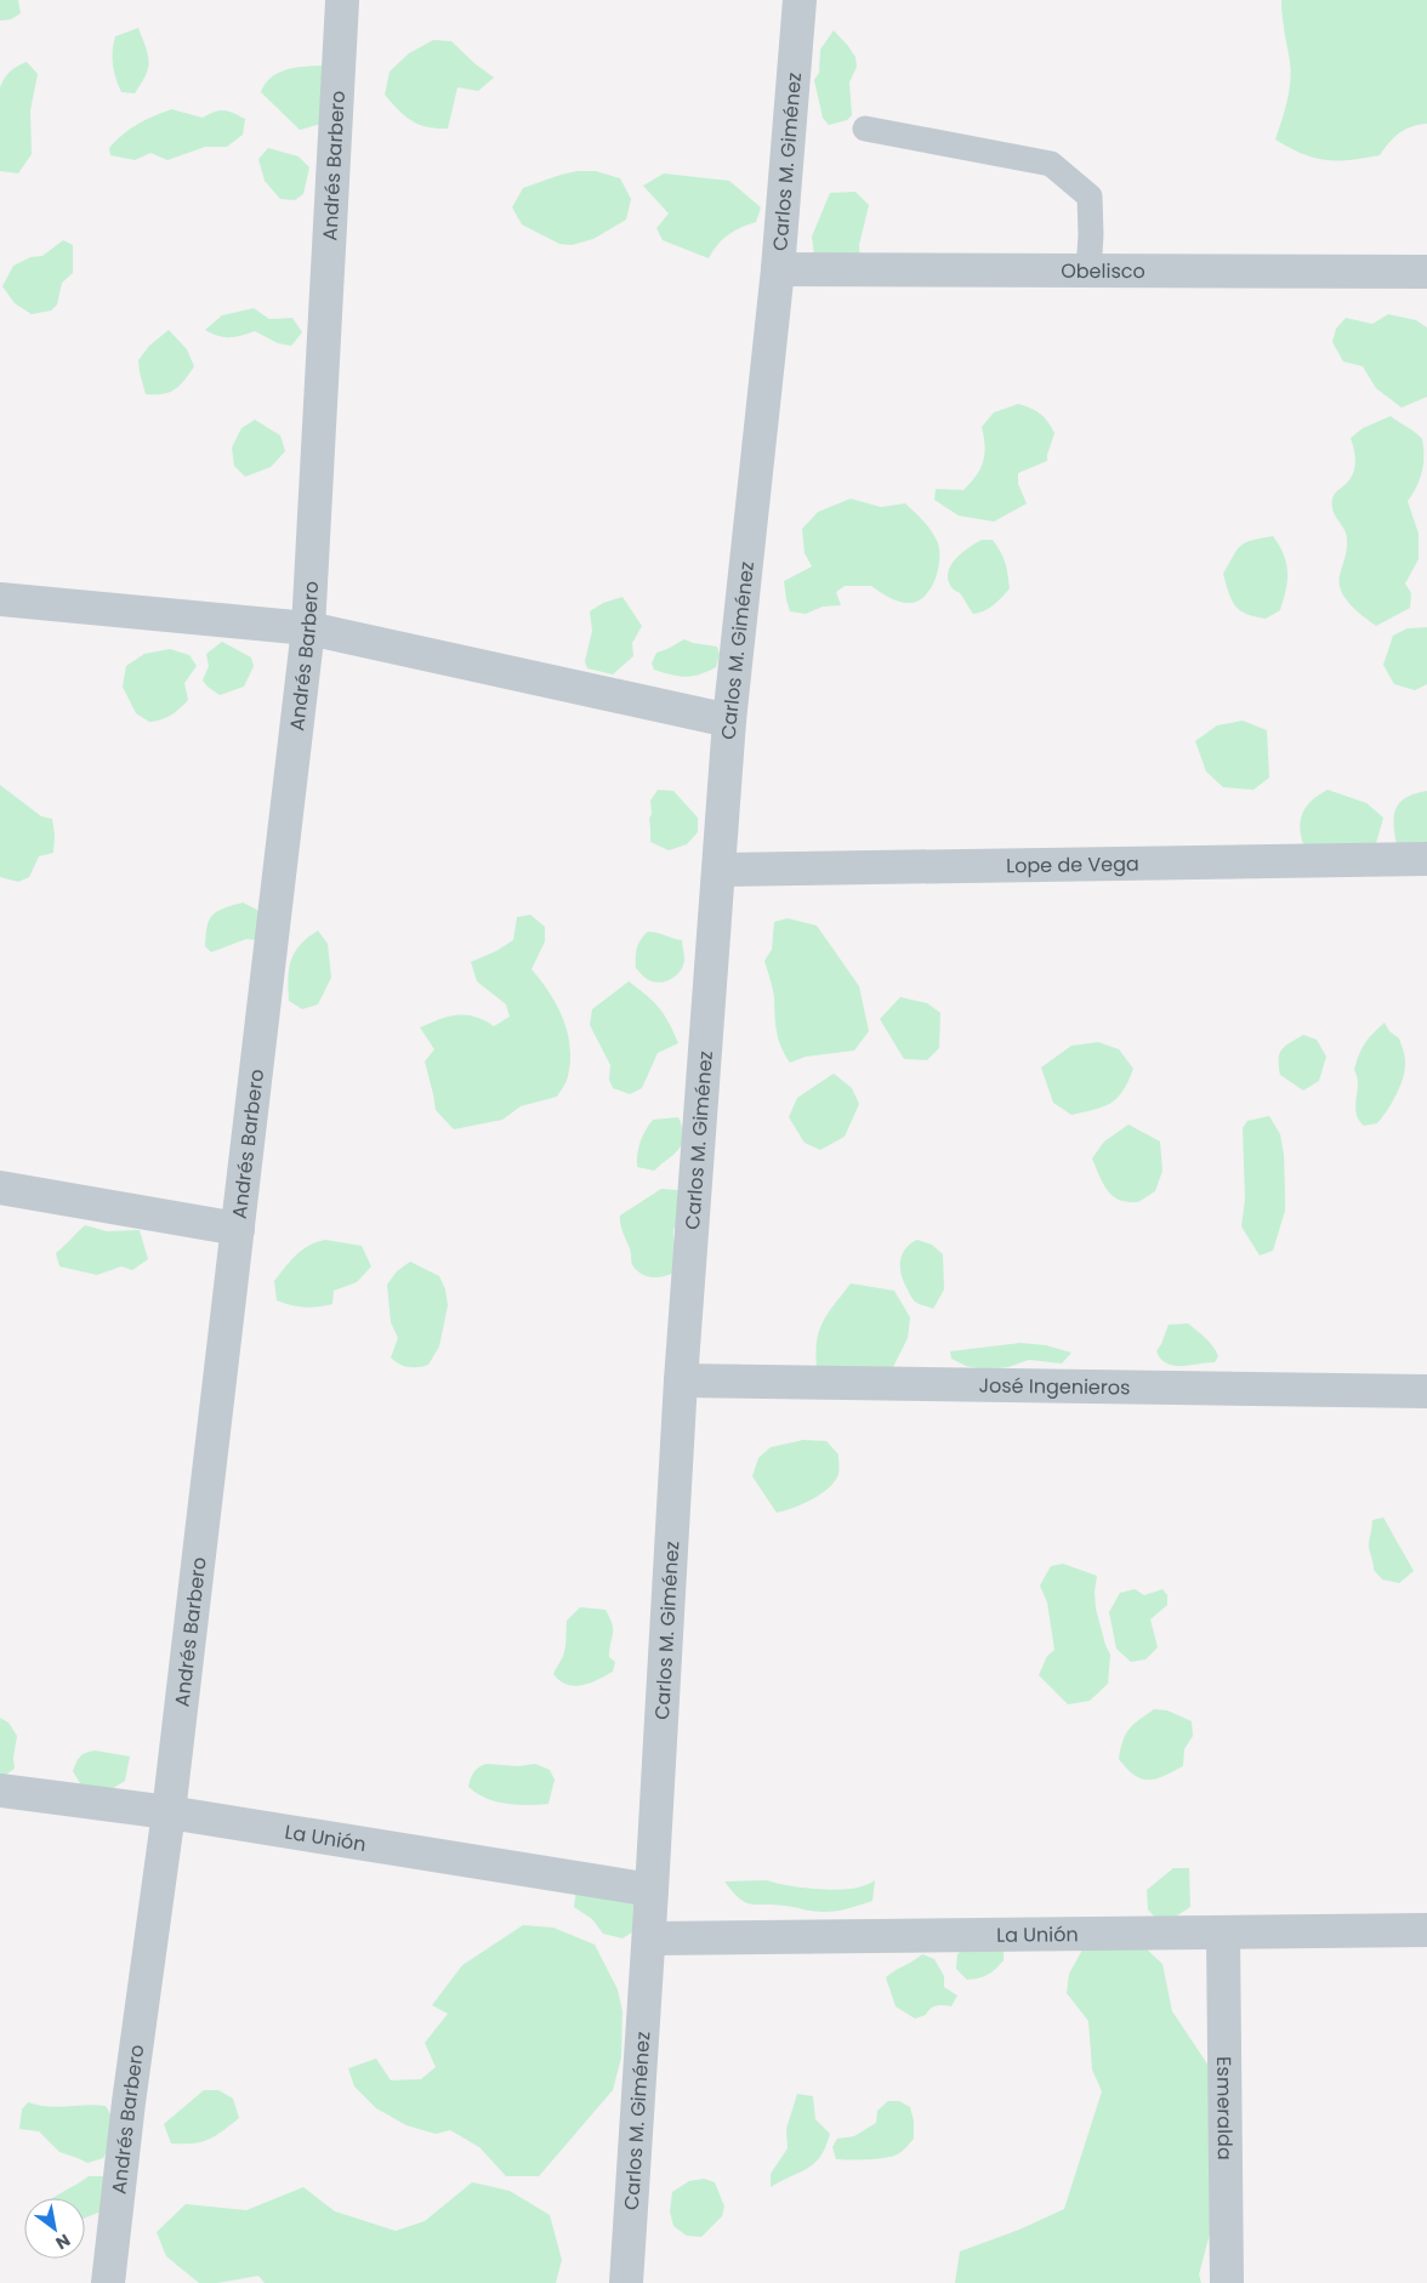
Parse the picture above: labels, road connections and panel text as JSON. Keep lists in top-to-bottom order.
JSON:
{
  "streets": {
    "street": [
      "Carlos M. Giménez",
      "Andrés Barbero",
      "Obelisco",
      "Lope de Vega",
      "José Ingenieros",
      "La Unión",
      "Esmeralda"
    ]
  },
  "crossings": [
    ["Carlos M. Giménez", "Obelisco"],
    ["Carlos M. Giménez", "Lope de Vega"],
    ["Carlos M. Giménez", "José Ingenieros"],
    ["Carlos M. Giménez", "La Unión"],
    ["Andrés Barbero", "La Unión"],
    ["La Unión", "Esmeralda"]
  ],
  "north": "bottom right"
}
